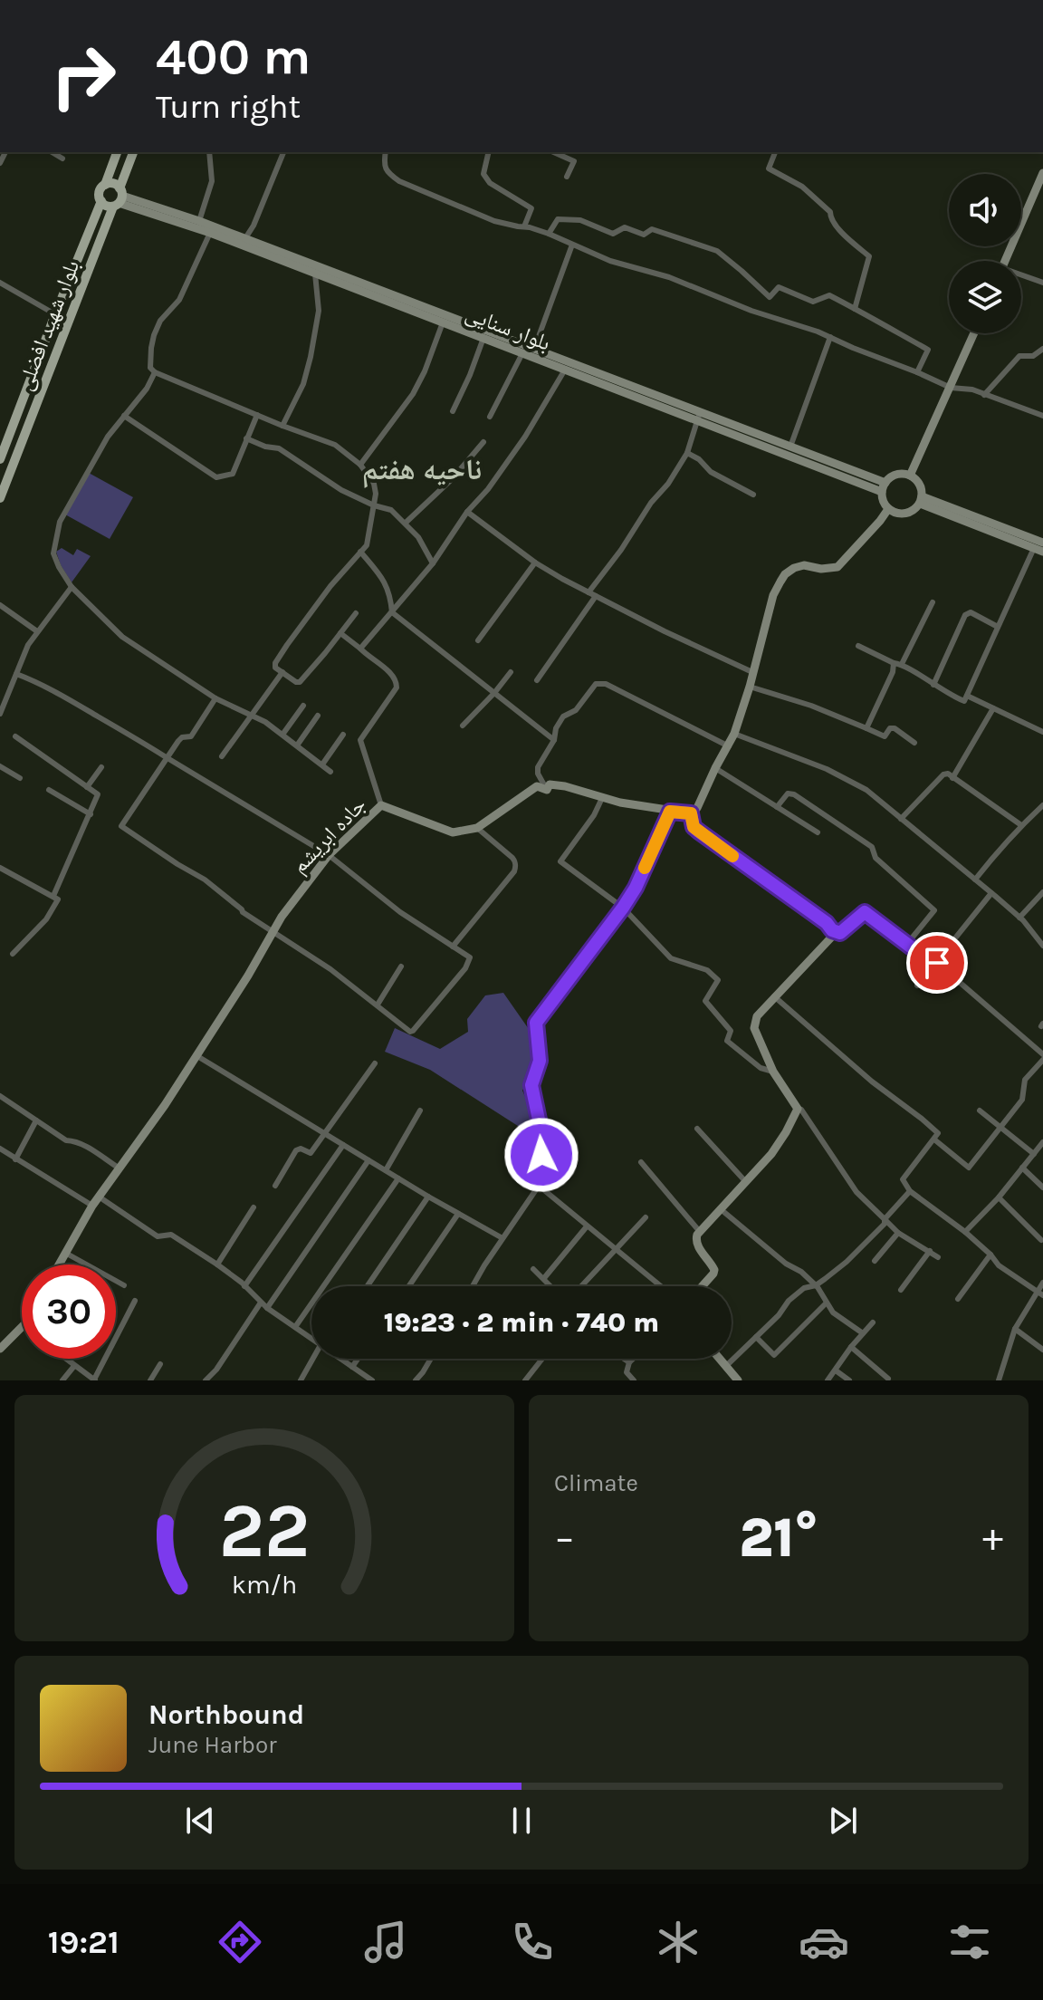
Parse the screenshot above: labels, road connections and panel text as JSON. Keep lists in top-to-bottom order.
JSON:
{
  "streets": {
    "main road": ["بلوار شهید افضلی", "بلوار سنایی", "جاده ابریشم"]
  },
  "crossings": [
    ["بلوار شهید افضلی", "بلوار سنایی"]
  ],
  "districts": ["ناحیه هفتم"],
  "page": {
    "turn": ["400 m", "Turn right"],
    "limit": "30",
    "trip": "19:23 · 2 min · 740 m",
    "tile": "Climate",
    "heat": ["−", "21°", "+"],
    "song": ["Northbound", "June Harbor"],
    "tabs": "19:21",
    "gauge": ["22", "km/h"]
  }
}
